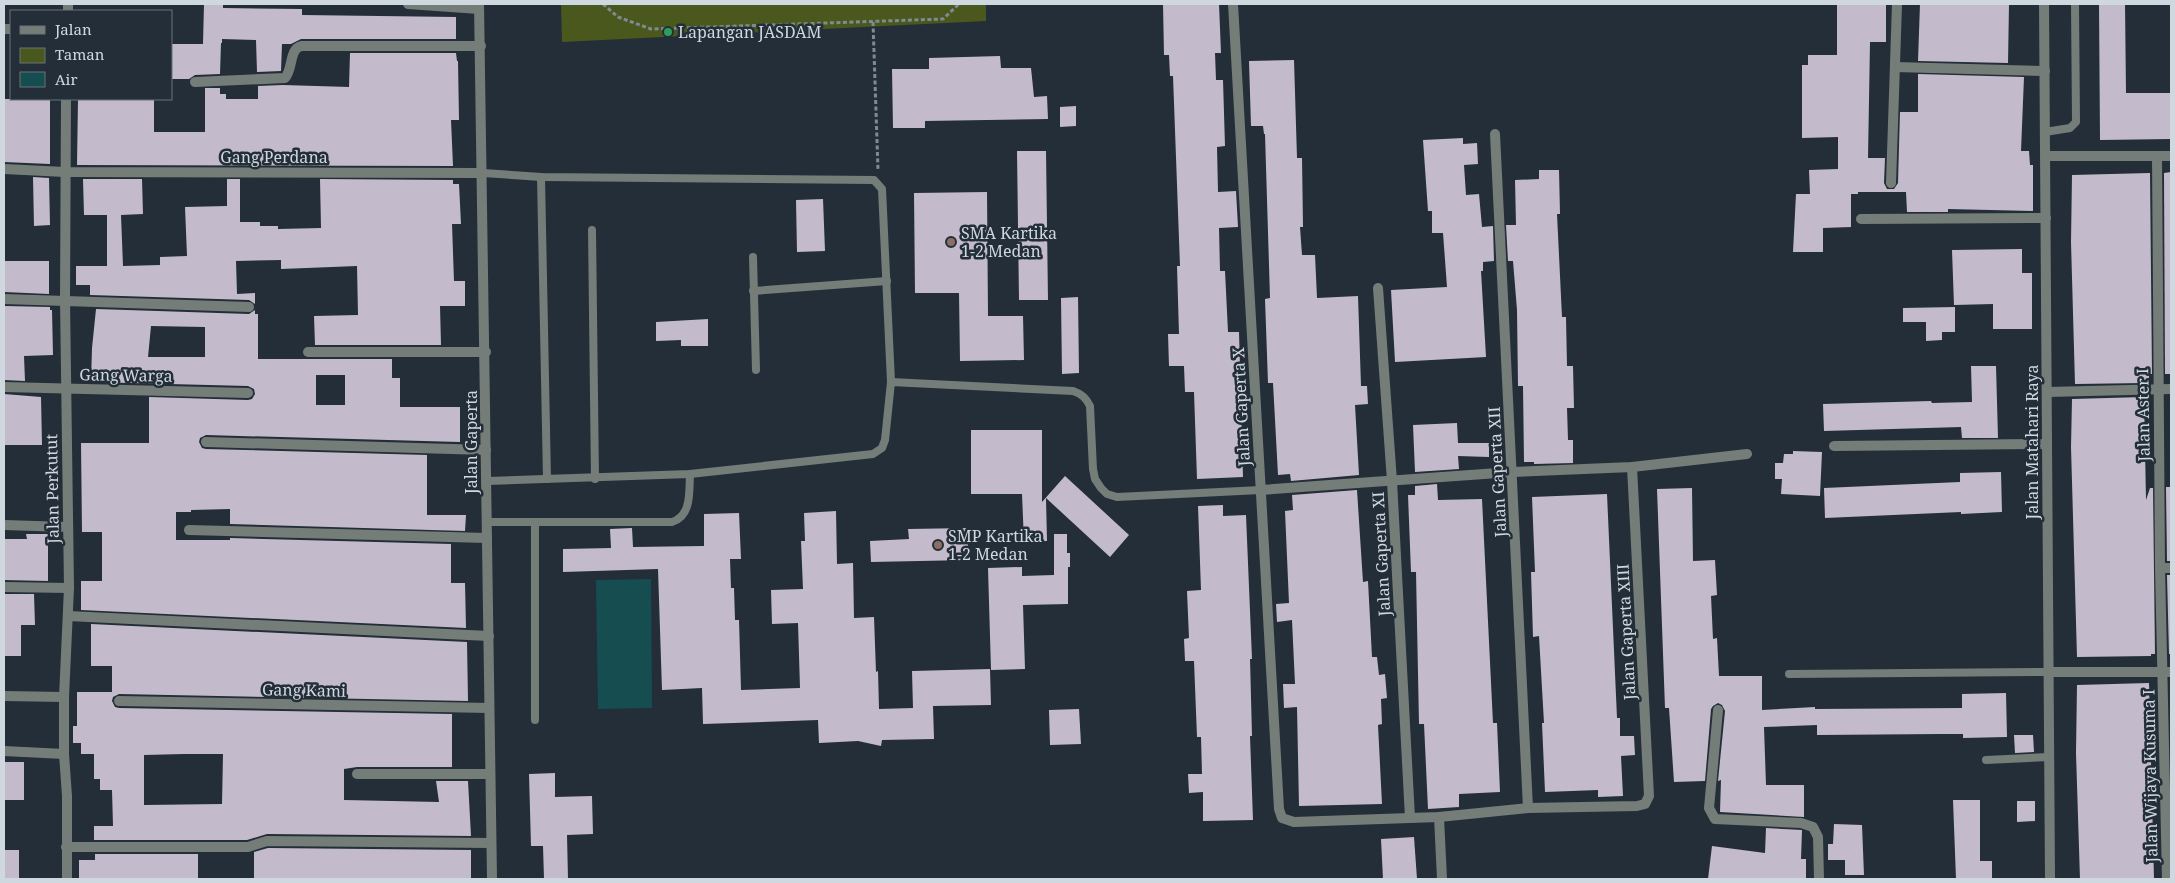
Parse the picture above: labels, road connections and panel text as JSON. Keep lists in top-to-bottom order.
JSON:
{
  "streets": {
    "street": [
      "Gang Perdana",
      "Gang Warga",
      "Jalan Gaperta X",
      "Jalan Aster I",
      "Jalan Gaperta",
      "Jalan Matahari Raya",
      "Jalan Gaperta XII",
      "Jalan Perkutut",
      "Jalan Gaperta XI",
      "Jalan Gaperta XIII",
      "Gang Kami",
      "Jalan Wijaya Kusuma I"
    ]
  },
  "crossings": [
    ["Gang Perdana", "Jalan Gaperta"],
    ["Gang Perdana", "Jalan Perkutut"],
    ["Gang Warga", "Jalan Perkutut"],
    ["Jalan Gaperta X", "Jalan Gaperta XI"],
    ["Jalan Aster I", "Jalan Wijaya Kusuma I"],
    ["Jalan Gaperta", "Gang Kami"],
    ["Jalan Gaperta XII", "Jalan Gaperta XIII"]
  ],
  "places": ["Lapangan JASDAM", "SMA Kartika 1-2 Medan", "SMP Kartika 1-2 Medan"],
  "legend": ["Jalan", "Taman", "Air"]
}
